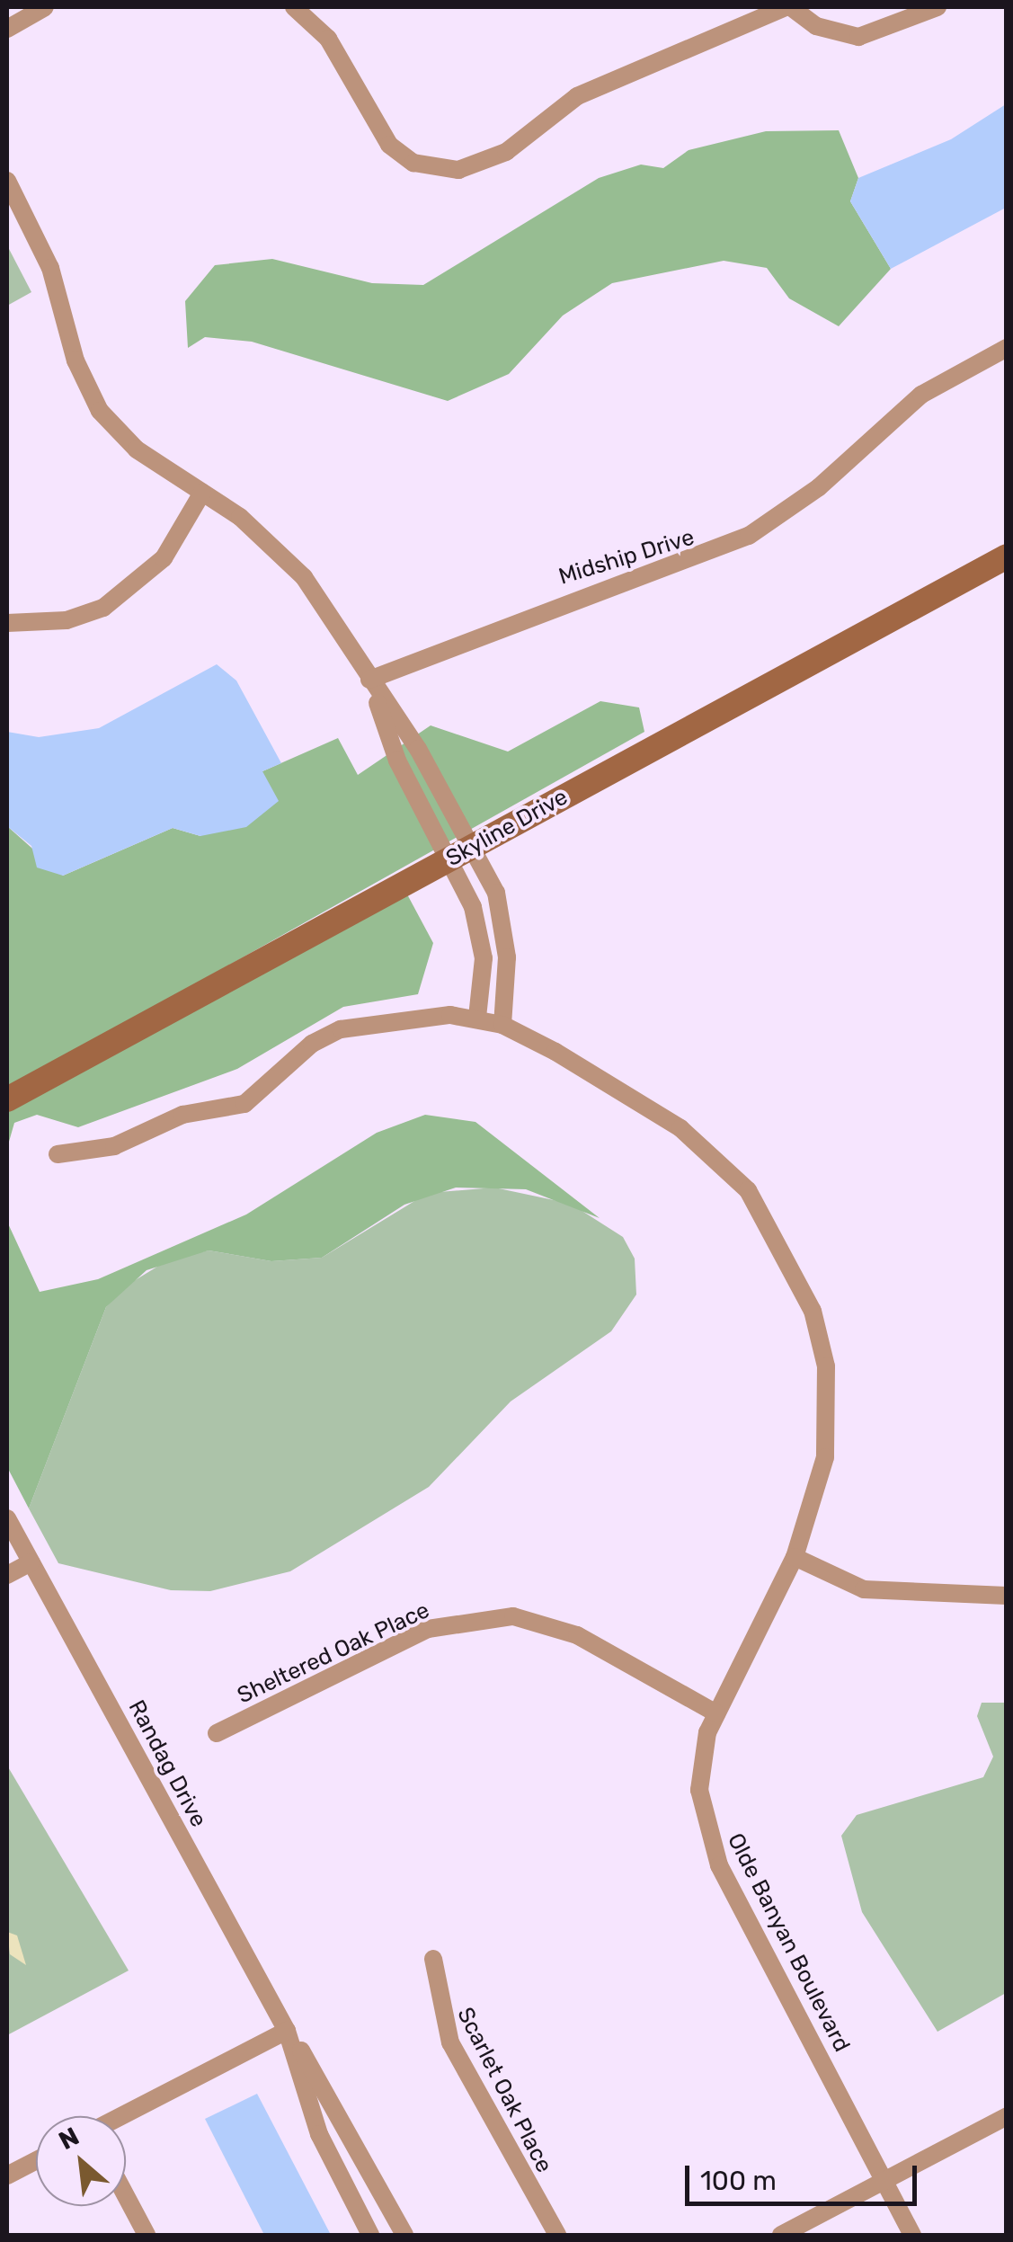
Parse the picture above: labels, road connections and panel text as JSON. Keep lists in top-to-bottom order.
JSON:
{
  "streets": {
    "street": [
      "Midship Drive",
      "Skyline Drive",
      "Sheltered Oak Place",
      "Randag Drive",
      "Olde Banyan Boulevard",
      "Scarlet Oak Place"
    ]
  },
  "crossings": [
    ["Sheltered Oak Place", "Olde Banyan Boulevard"]
  ],
  "scale_bar": "100 m",
  "north": "top left"
}
